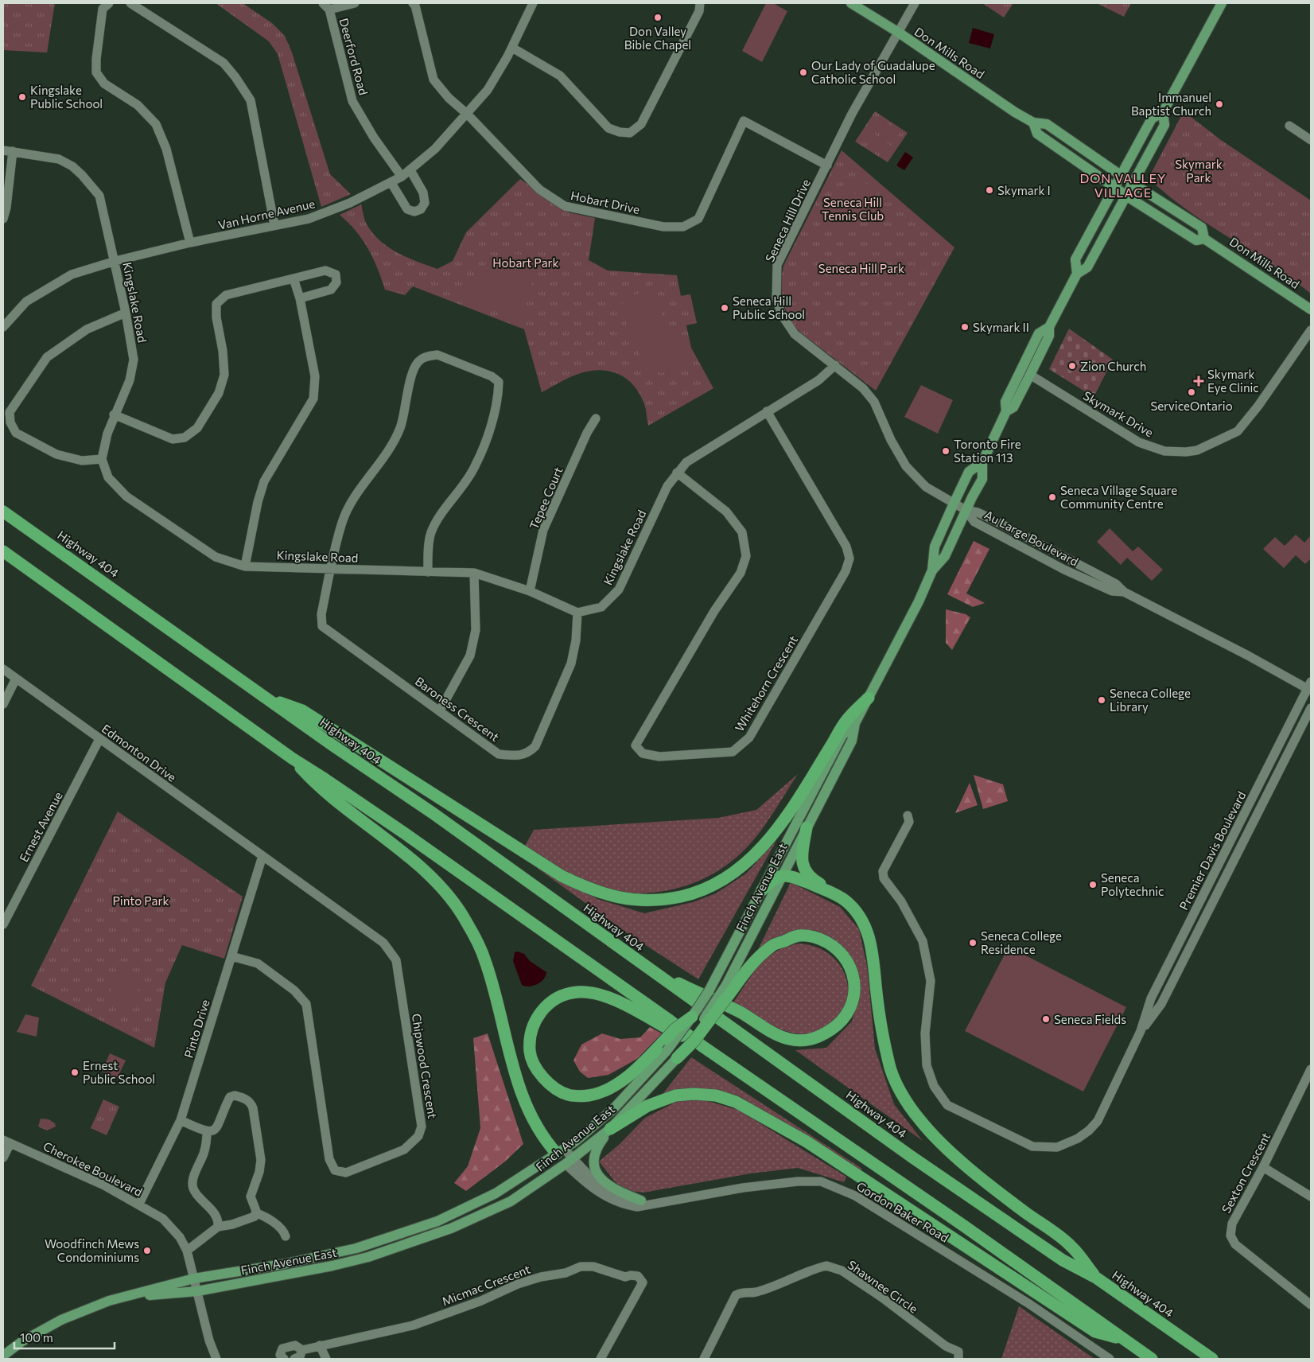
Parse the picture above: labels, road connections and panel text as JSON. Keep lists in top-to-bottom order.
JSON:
{
  "streets": {
    "highway": ["Highway 404"],
    "main road": ["Don Mills Road", "Finch Avenue East"],
    "street": [
      "Deerford Road",
      "Hobart Drive",
      "Van Horne Avenue",
      "Seneca Hill Drive",
      "Kingslake Road",
      "Skymark Drive",
      "Tepee Court",
      "Au Large Boulevard",
      "Whitehorn Crescent",
      "Baroness Crescent",
      "Edmonton Drive",
      "Ernest Avenue",
      "Premier Davis Boulevard",
      "Pinto Drive",
      "Chipwood Crescent",
      "Cherokee Boulevard",
      "Sexton Crescent",
      "Gordon Baker Road",
      "Micmac Crescent",
      "Shawnee Circle"
    ]
  },
  "crossings": [
    ["Don Mills Road", "Seneca Hill Drive"],
    ["Don Mills Road", "Finch Avenue East"],
    ["Deerford Road", "Van Horne Avenue"],
    ["Hobart Drive", "Van Horne Avenue"],
    ["Hobart Drive", "Seneca Hill Drive"],
    ["Van Horne Avenue", "Kingslake Road"],
    ["Seneca Hill Drive", "Kingslake Road"],
    ["Seneca Hill Drive", "Au Large Boulevard"],
    ["Seneca Hill Drive", "Finch Avenue East"],
    ["Kingslake Road", "Tepee Court"],
    ["Kingslake Road", "Whitehorn Crescent"],
    ["Kingslake Road", "Baroness Crescent"],
    ["Skymark Drive", "Finch Avenue East"],
    ["Au Large Boulevard", "Premier Davis Boulevard"],
    ["Au Large Boulevard", "Finch Avenue East"],
    ["Edmonton Drive", "Ernest Avenue"],
    ["Edmonton Drive", "Pinto Drive"],
    ["Edmonton Drive", "Chipwood Crescent"],
    ["Finch Avenue East", "Cherokee Boulevard"],
    ["Finch Avenue East", "Gordon Baker Road"],
    ["Pinto Drive", "Chipwood Crescent"],
    ["Pinto Drive", "Cherokee Boulevard"]
  ],
  "districts": ["DON VALLEY VILLAGE"],
  "parks": [
    "Skymark Park",
    "Seneca Hill Tennis Club",
    "Hobart Park",
    "Seneca Hill Park",
    "Pinto Park"
  ],
  "places": {
    "other": [
      "Don Valley Bible Chapel",
      "Our Lady of Guadalupe Catholic School",
      "Kingslake Public School",
      "Immanuel Baptist Church",
      "Skymark I",
      "Seneca Hill Public School",
      "Skymark II",
      "Zion Church",
      "ServiceOntario",
      "Toronto Fire Station 113",
      "Seneca Village Square Community Centre",
      "Seneca College Library",
      "Seneca Polytechnic",
      "Seneca College Residence",
      "Seneca Fields",
      "Ernest Public School",
      "Woodfinch Mews Condominiums"
    ],
    "health": ["Skymark Eye Clinic"]
  },
  "scale_bar": "100 m"
}
